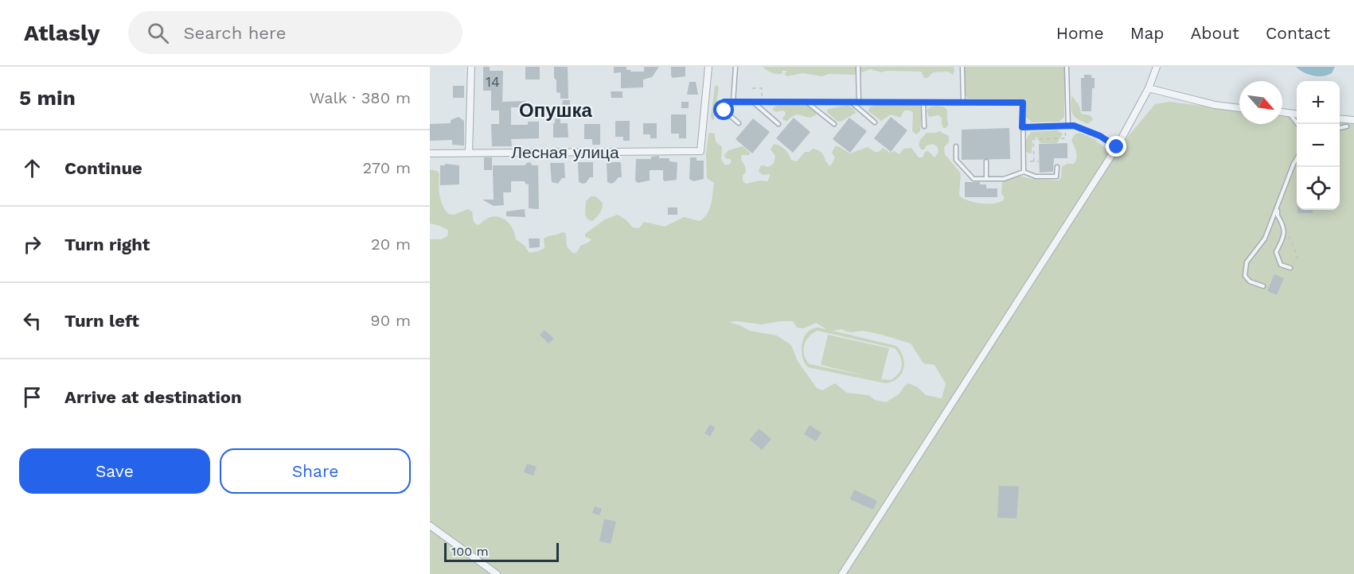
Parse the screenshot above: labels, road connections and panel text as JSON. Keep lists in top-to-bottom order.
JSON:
{
  "streets": {
    "street": ["Лесная улица"]
  },
  "districts": ["Опушка"],
  "house_numbers": ["14"],
  "scale_bar": "100 m",
  "north": "bottom right",
  "page": {
    "header": "Atlasly",
    "search": "Search here",
    "nav": [
      "Home",
      "Map",
      "About",
      "Contact"
    ],
    "heading": ["5 min", "Walk · 380 m"],
    "map_buttons": ["+", "−"],
    "list": [
      ["Continue", "270 m"],
      ["Turn right", "20 m"],
      ["Turn left", "90 m"],
      "Arrive at destination"
    ],
    "buttons": ["Save", "Share"],
    "scale": "100 m"
  }
}
